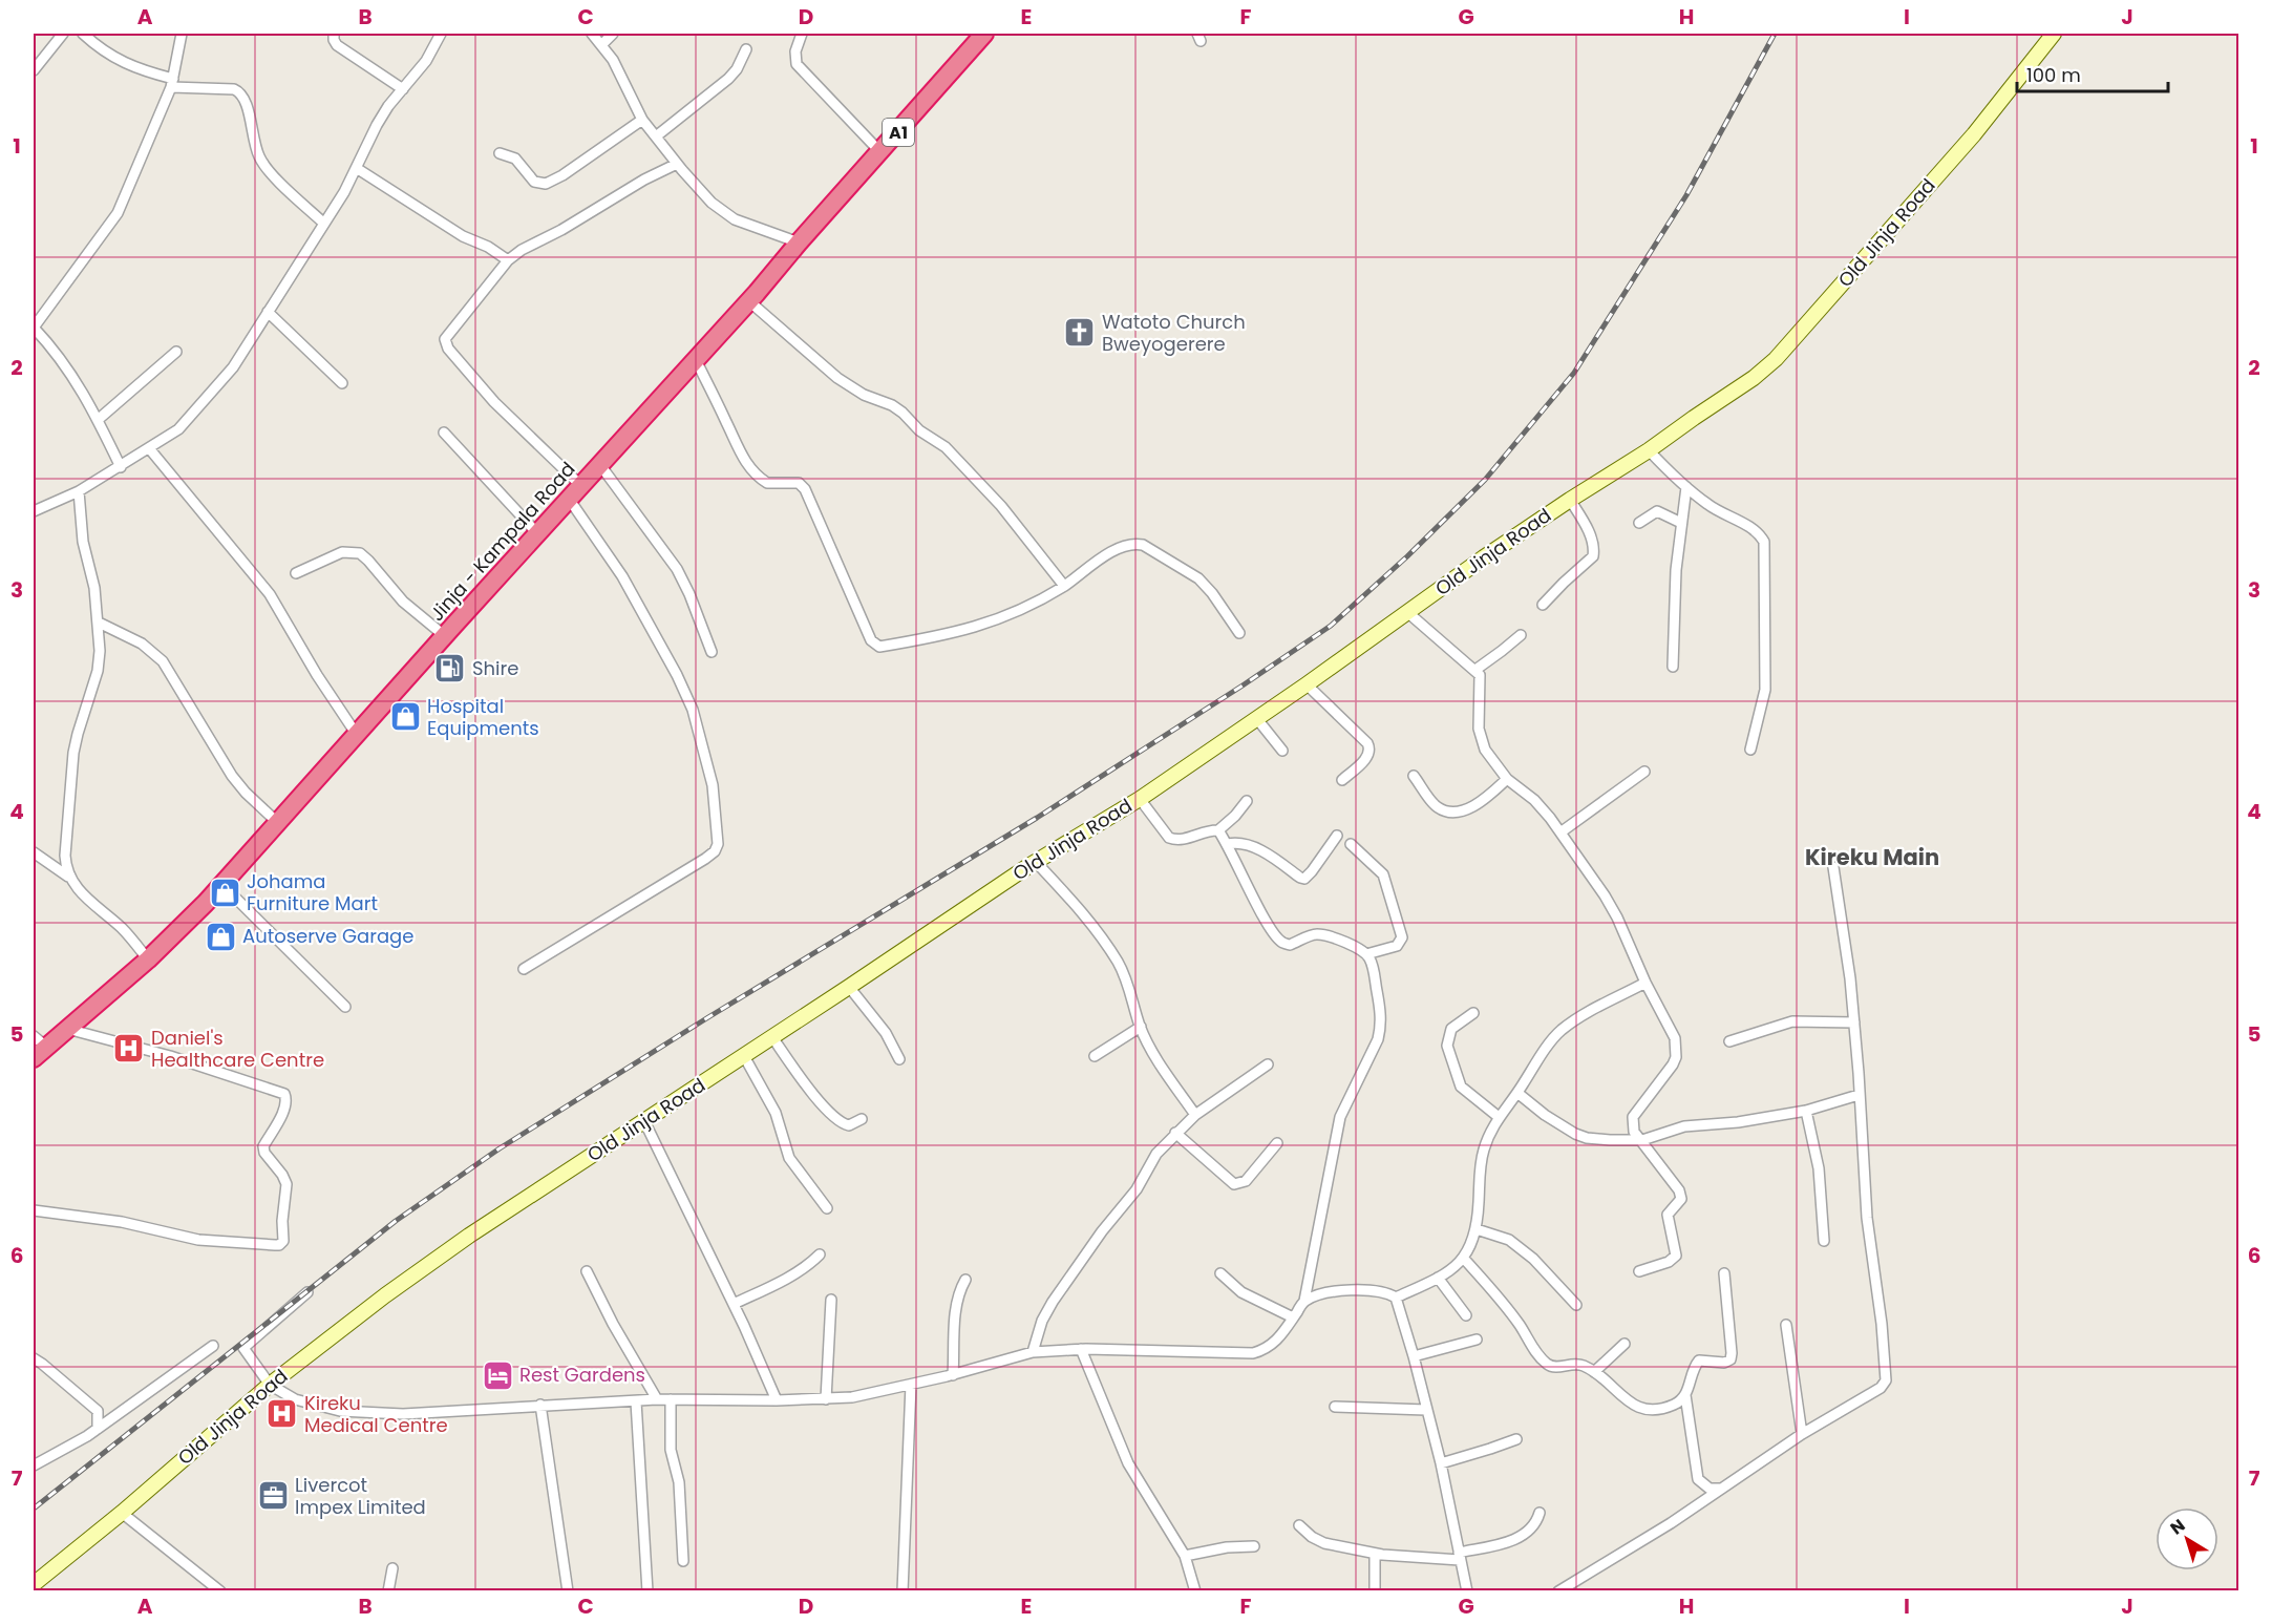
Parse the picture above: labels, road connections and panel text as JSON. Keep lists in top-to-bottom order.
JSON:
{
  "streets": {
    "highway": ["A1", "Jinja - Kampala Road"],
    "main road": ["Old Jinja Road"]
  },
  "districts": ["Kireku Main"],
  "places": {
    "church": ["Watoto Church Bweyogerere"],
    "fuel station": ["Shire"],
    "shop": ["Hospital Equipments", "Johama Furniture Mart", "Autoserve Garage"],
    "hospital": ["Daniel's Healthcare Centre", "Kireku Medical Centre"],
    "hotel": ["Rest Gardens"],
    "office": ["Livercot Impex Limited"]
  },
  "scale_bar": "100 m",
  "north": "top left",
  "grid": {
    "columns": [
      "A",
      "B",
      "C",
      "D",
      "E",
      "F",
      "G",
      "H",
      "I",
      "J"
    ],
    "rows": [
      "1",
      "2",
      "3",
      "4",
      "5",
      "6",
      "7"
    ]
  }
}
